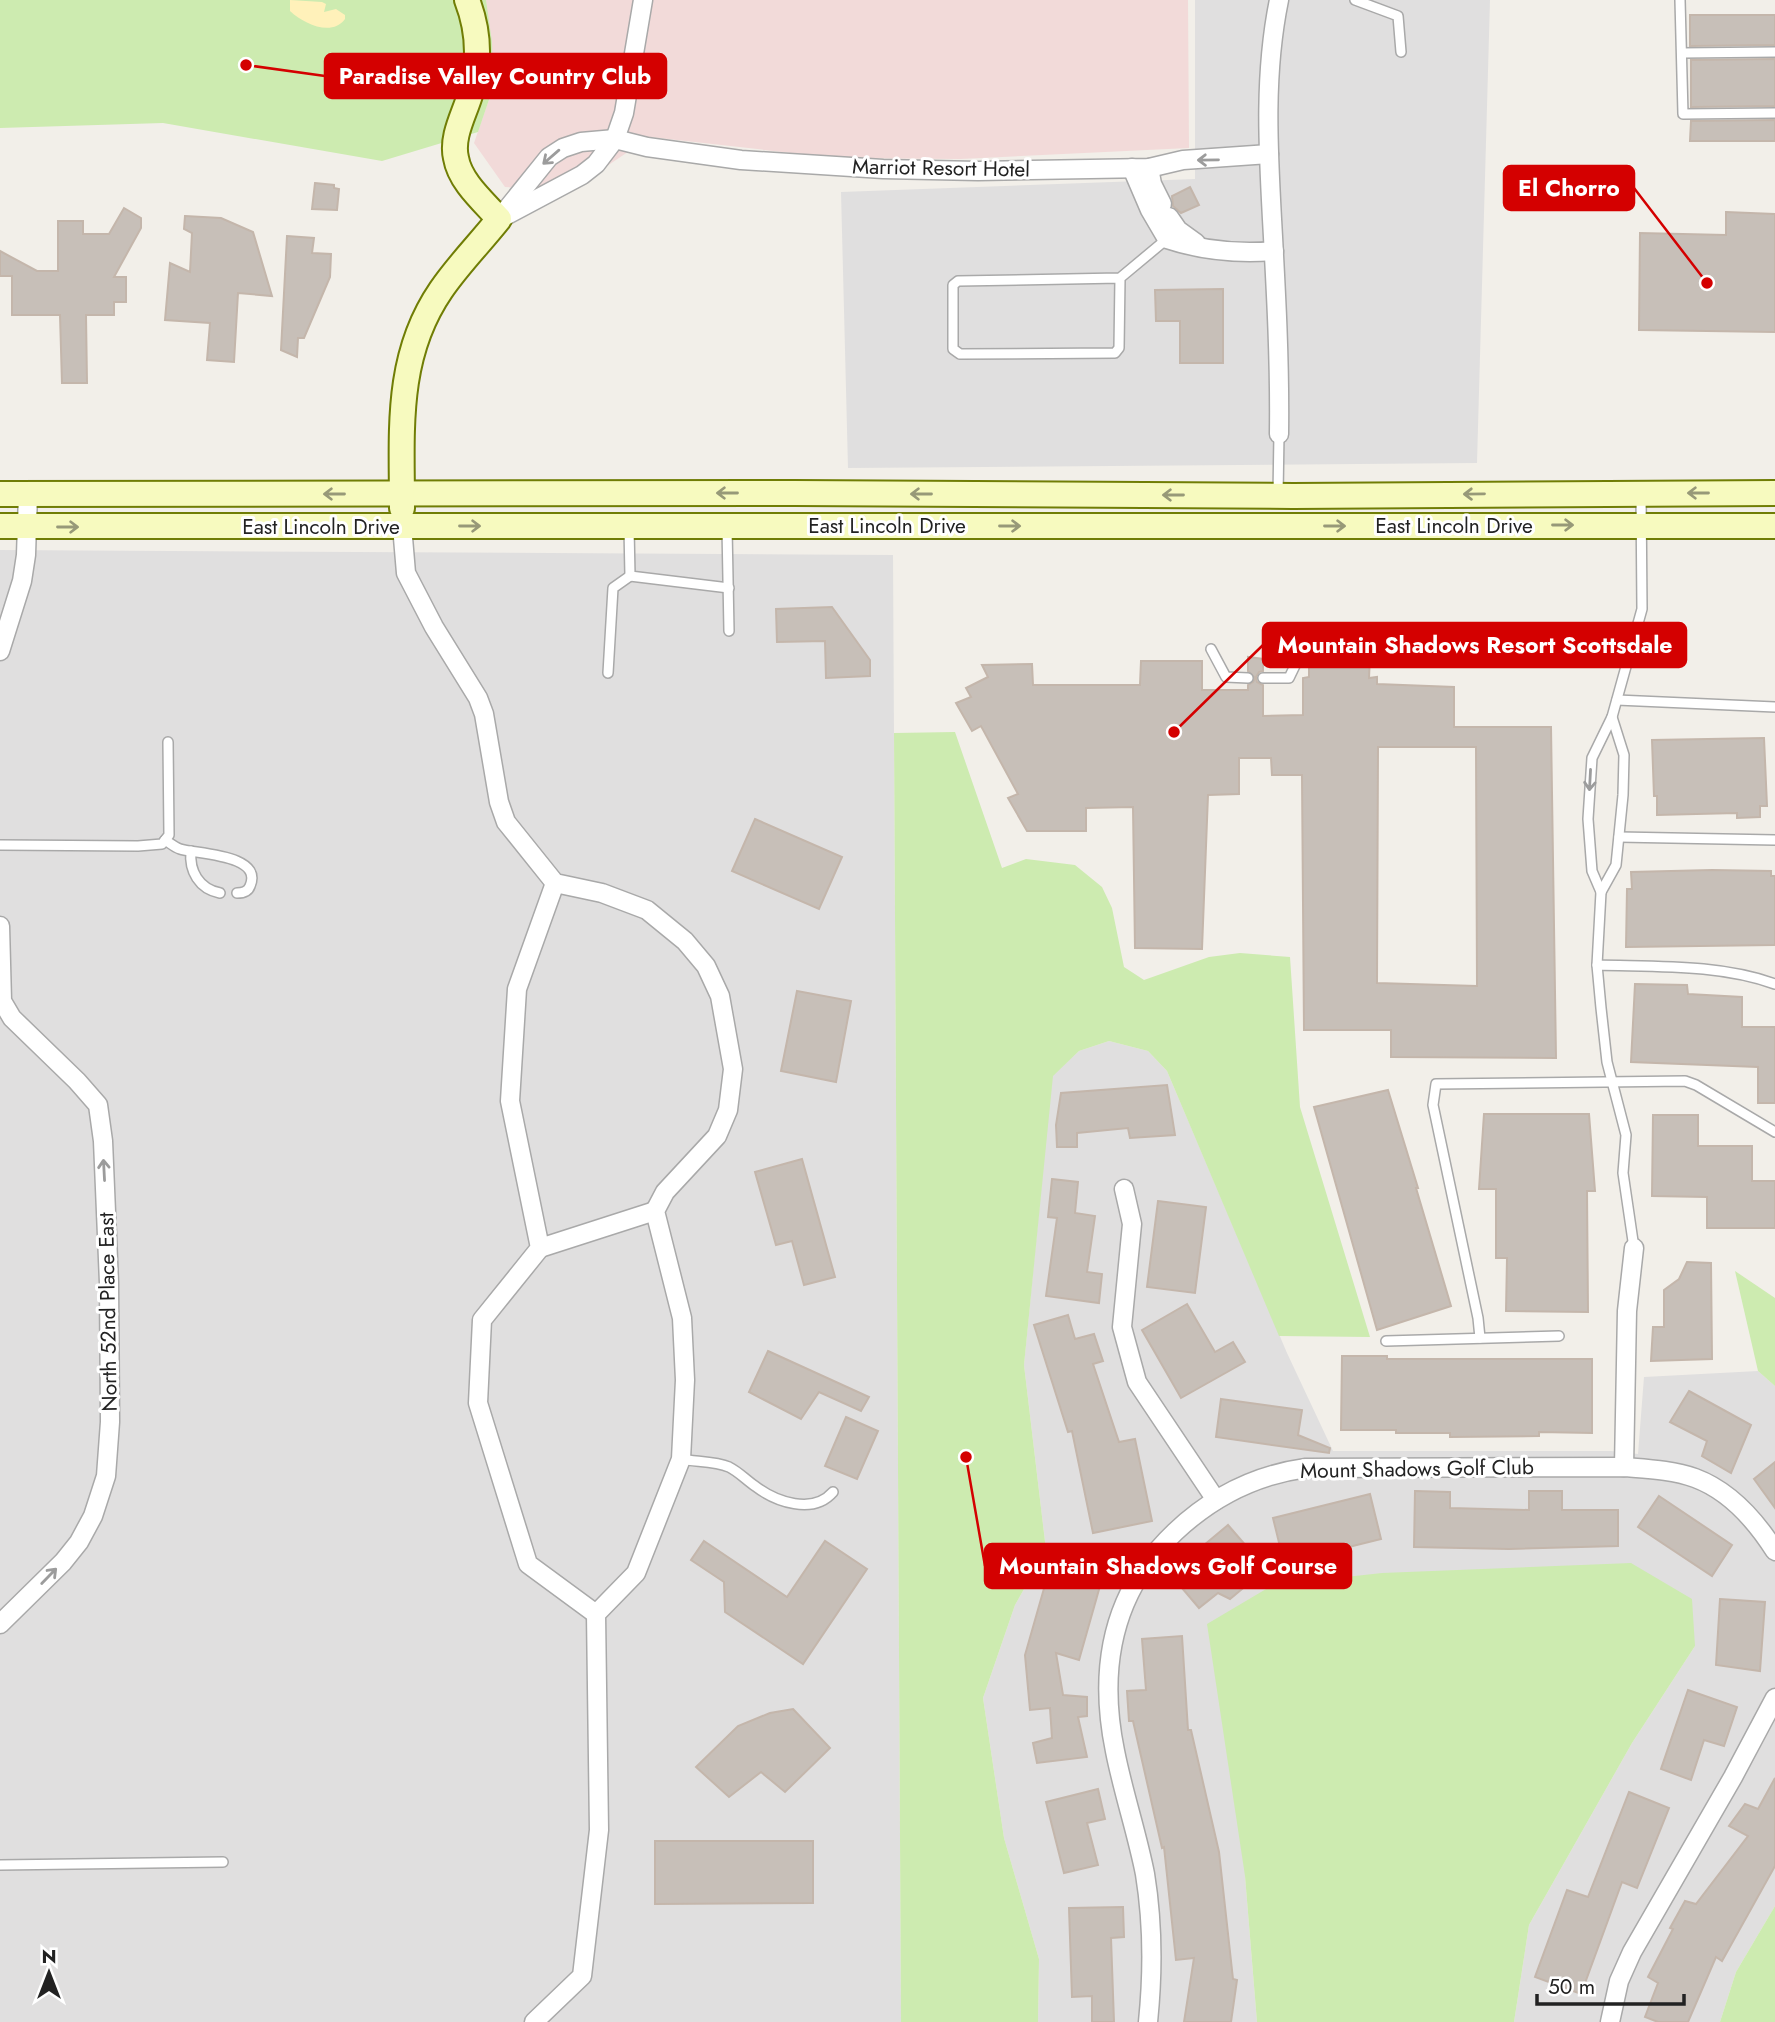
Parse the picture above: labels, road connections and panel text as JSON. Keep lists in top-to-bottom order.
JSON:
{
  "streets": {
    "main road": ["East Lincoln Drive"],
    "street": ["Marriot Resort Hotel", "North 52nd Place East", "Mount Shadows Golf Club"]
  },
  "one_way": ["North 52nd Place East"],
  "places": [
    "Paradise Valley Country Club",
    "El Chorro",
    "Mountain Shadows Resort Scottsdale",
    "Mountain Shadows Golf Course"
  ],
  "scale_bar": "50 m",
  "north": "top"
}
